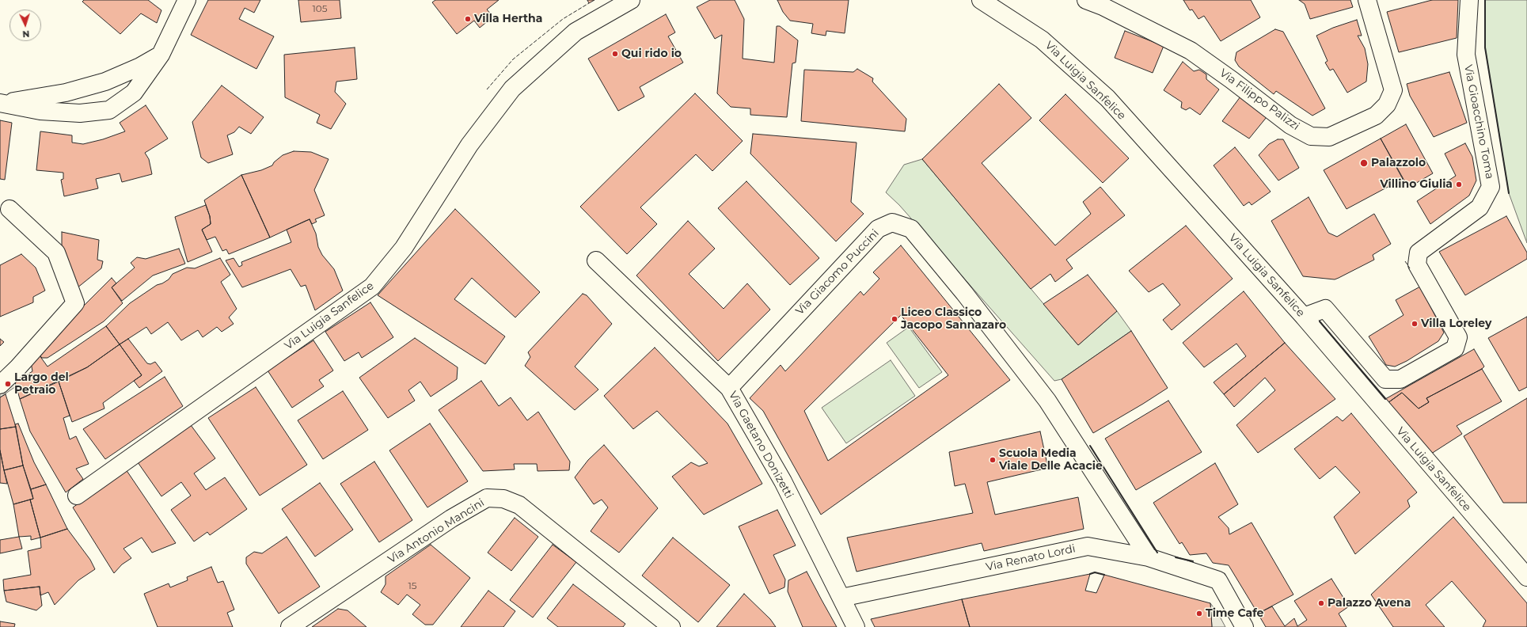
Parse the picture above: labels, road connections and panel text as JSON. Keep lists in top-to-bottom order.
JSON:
{
  "streets": {
    "street": [
      "Via Luigia Sanfelice",
      "Via Filippo Palizzi",
      "Via Gioacchino Toma",
      "Via Giacomo Puccini",
      "Via Gaetano Donizetti",
      "Via Antonio Mancini",
      "Via Renato Lordi"
    ]
  },
  "crossings": [
    ["Via Luigia Sanfelice", "Via Gioacchino Toma"],
    ["Via Giacomo Puccini", "Via Gaetano Donizetti"],
    ["Via Giacomo Puccini", "Via Renato Lordi"],
    ["Via Gaetano Donizetti", "Via Renato Lordi"]
  ],
  "places": [
    "Villa Hertha",
    "Qui rido io",
    "Palazzolo",
    "Villino Giulia",
    "Liceo Classico Jacopo Sannazaro",
    "Villa Loreley",
    "Largo del Petraio",
    "Scuola Media Viale Delle Acacie",
    "Palazzo Avena",
    "Time Cafe"
  ],
  "house_numbers": ["105", "15"],
  "north": "bottom"
}
